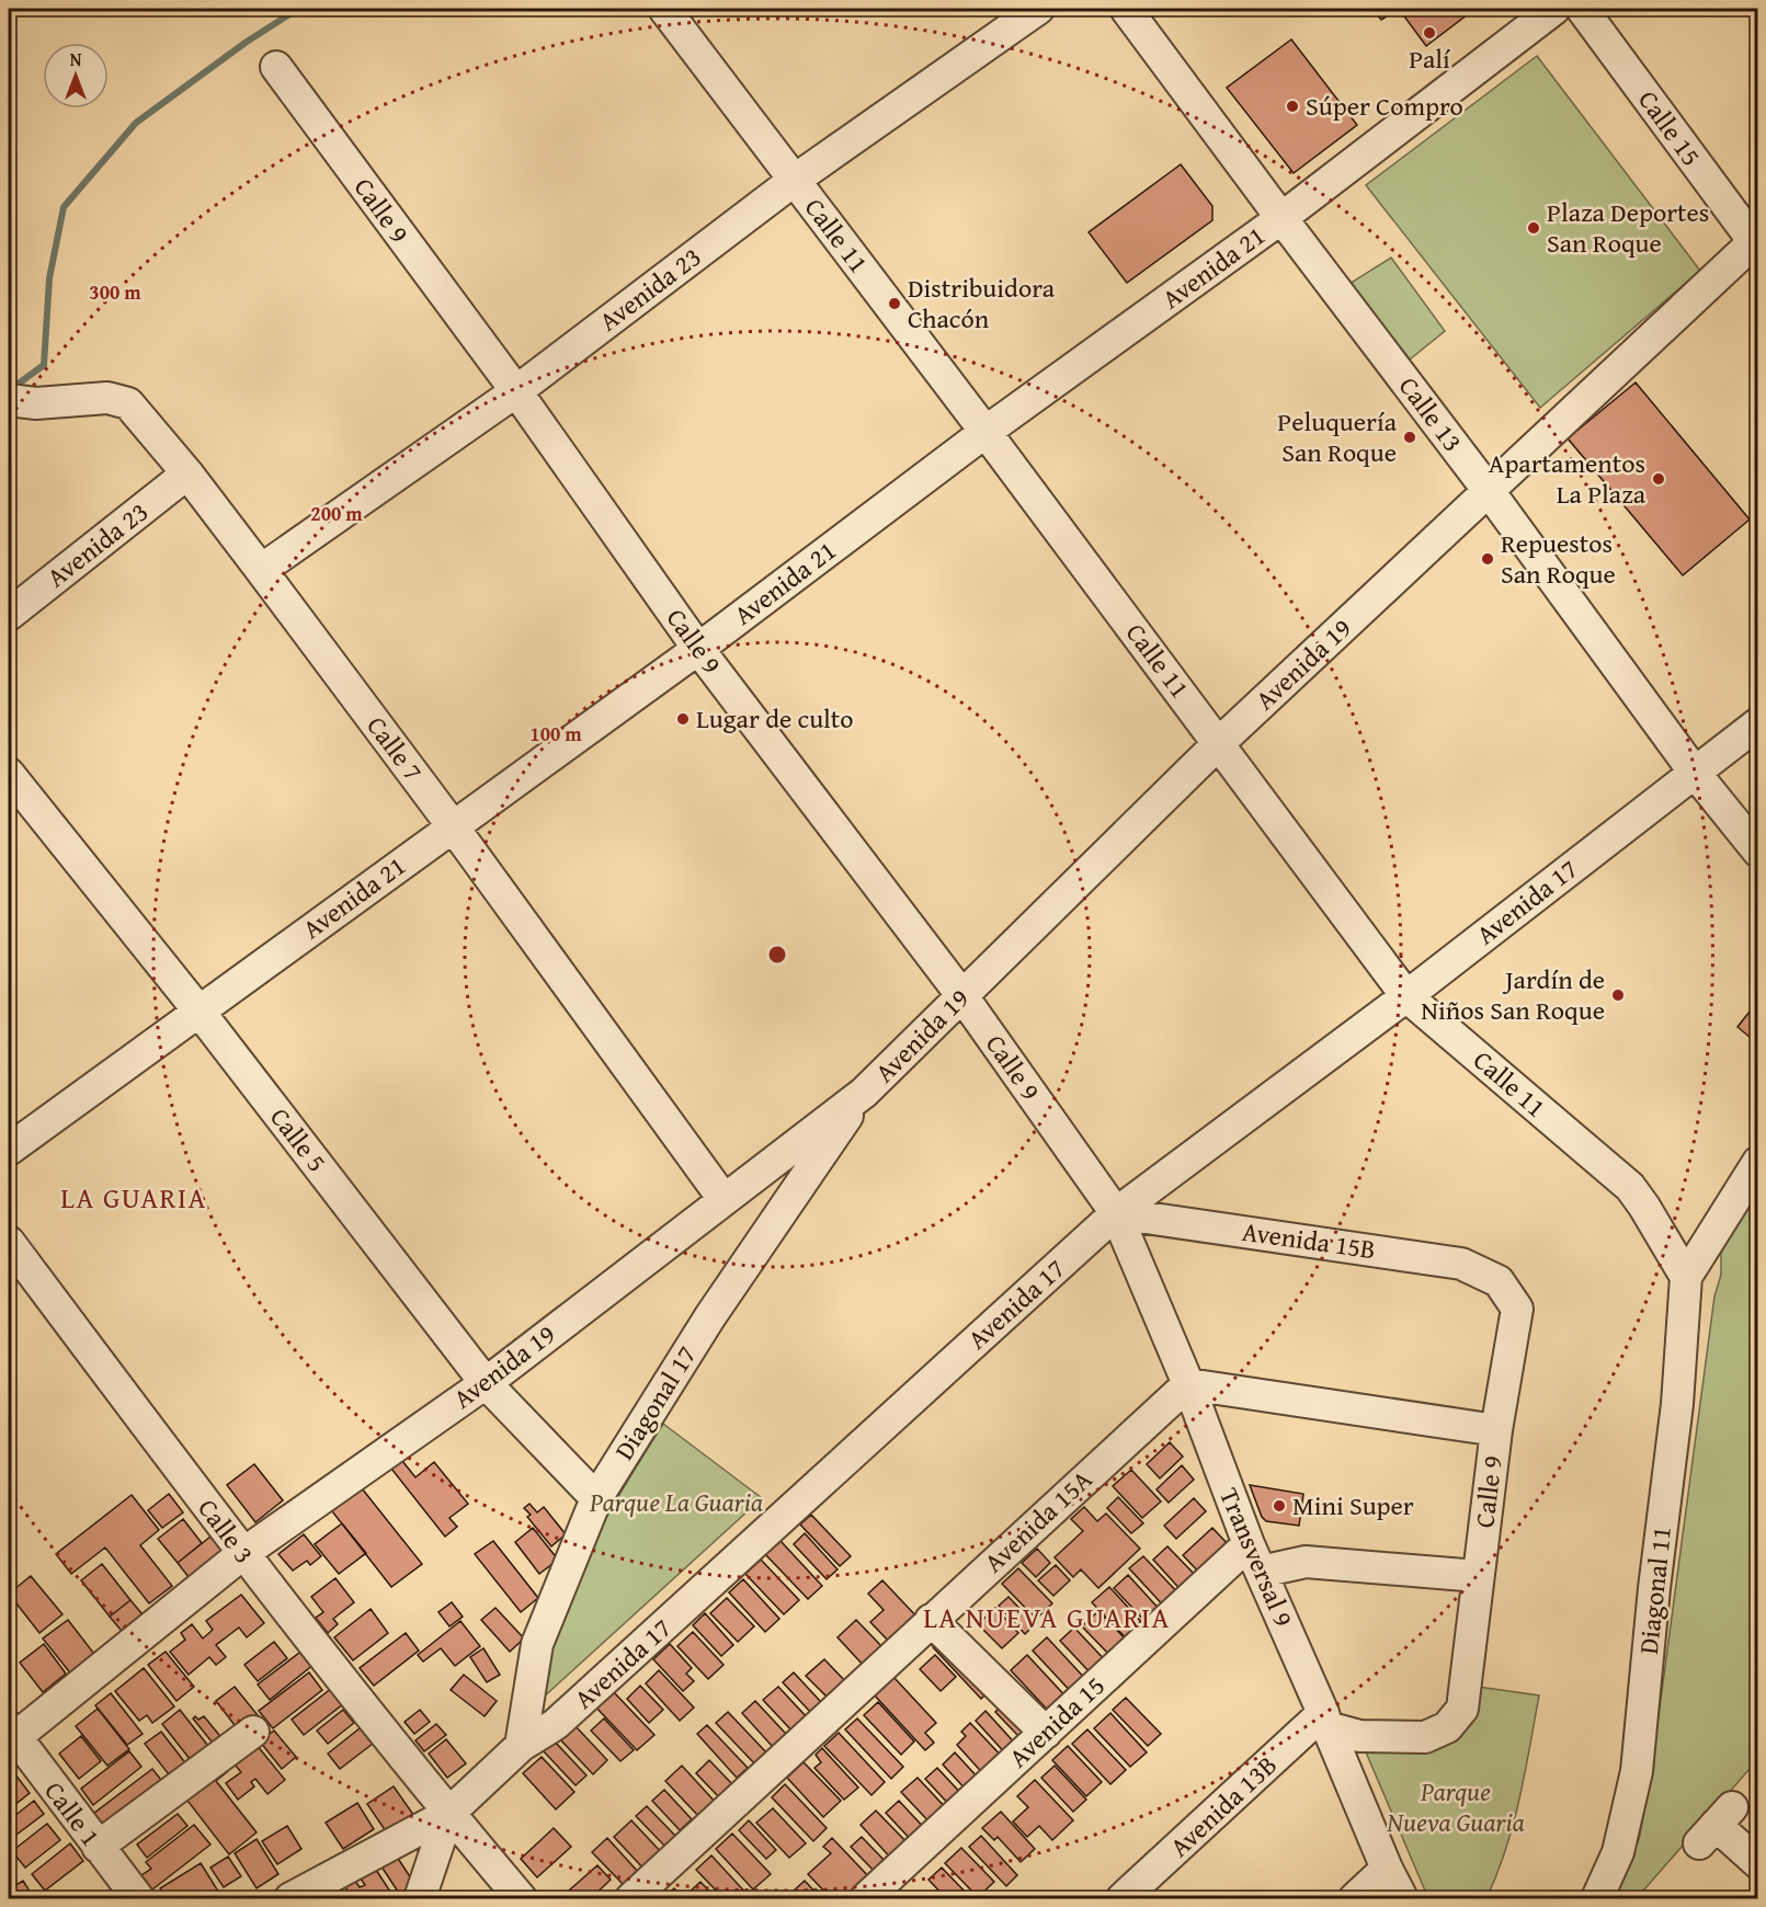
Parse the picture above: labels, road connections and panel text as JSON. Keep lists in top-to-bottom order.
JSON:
{
  "streets": {
    "street": [
      "Calle 15",
      "Calle 9",
      "Calle 11",
      "Avenida 21",
      "Avenida 23",
      "Calle 13",
      "Avenida 19",
      "Calle 7",
      "Avenida 17",
      "Calle 5",
      "Avenida 15B",
      "Diagonal 17",
      "Avenida 15A",
      "Calle 3",
      "Transversal 9",
      "Diagonal 11",
      "Avenida 15",
      "Avenida 13B",
      "Calle 1"
    ]
  },
  "crossings": [
    ["Calle 15", "Avenida 19"],
    ["Calle 9", "Avenida 21"],
    ["Calle 9", "Avenida 23"],
    ["Calle 9", "Avenida 19"],
    ["Calle 9", "Avenida 17"],
    ["Calle 9", "Avenida 15B"],
    ["Calle 9", "Transversal 9"],
    ["Calle 9", "Avenida 13B"],
    ["Calle 11", "Avenida 21"],
    ["Calle 11", "Avenida 23"],
    ["Calle 11", "Avenida 19"],
    ["Calle 11", "Avenida 17"],
    ["Calle 11", "Diagonal 11"],
    ["Avenida 21", "Calle 13"],
    ["Avenida 21", "Calle 7"],
    ["Avenida 21", "Calle 5"],
    ["Avenida 23", "Calle 7"],
    ["Calle 13", "Avenida 19"],
    ["Calle 13", "Avenida 17"],
    ["Avenida 19", "Calle 7"],
    ["Avenida 19", "Calle 5"],
    ["Avenida 19", "Diagonal 17"],
    ["Avenida 19", "Calle 3"],
    ["Avenida 19", "Calle 1"],
    ["Avenida 17", "Avenida 15B"],
    ["Avenida 17", "Diagonal 17"],
    ["Avenida 17", "Calle 3"],
    ["Avenida 17", "Transversal 9"],
    ["Calle 5", "Diagonal 17"],
    ["Avenida 15B", "Transversal 9"],
    ["Avenida 15A", "Transversal 9"],
    ["Transversal 9", "Avenida 15"],
    ["Transversal 9", "Avenida 13B"]
  ],
  "districts": ["LA GUARIA", "LA NUEVA GUARIA"],
  "parks": ["Parque La Guaria", "Parque Nueva Guaria"],
  "places": [
    "Palí",
    "Súper Compro",
    "Plaza Deportes San Roque",
    "Distribuidora Chacón",
    "Peluquería San Roque",
    "Apartamentos La Plaza",
    "Repuestos San Roque",
    "Lugar de culto",
    "Jardín de Niños San Roque",
    "Mini Super"
  ],
  "north": "top",
  "rings": ["300 m", "200 m", "100 m"]
}
